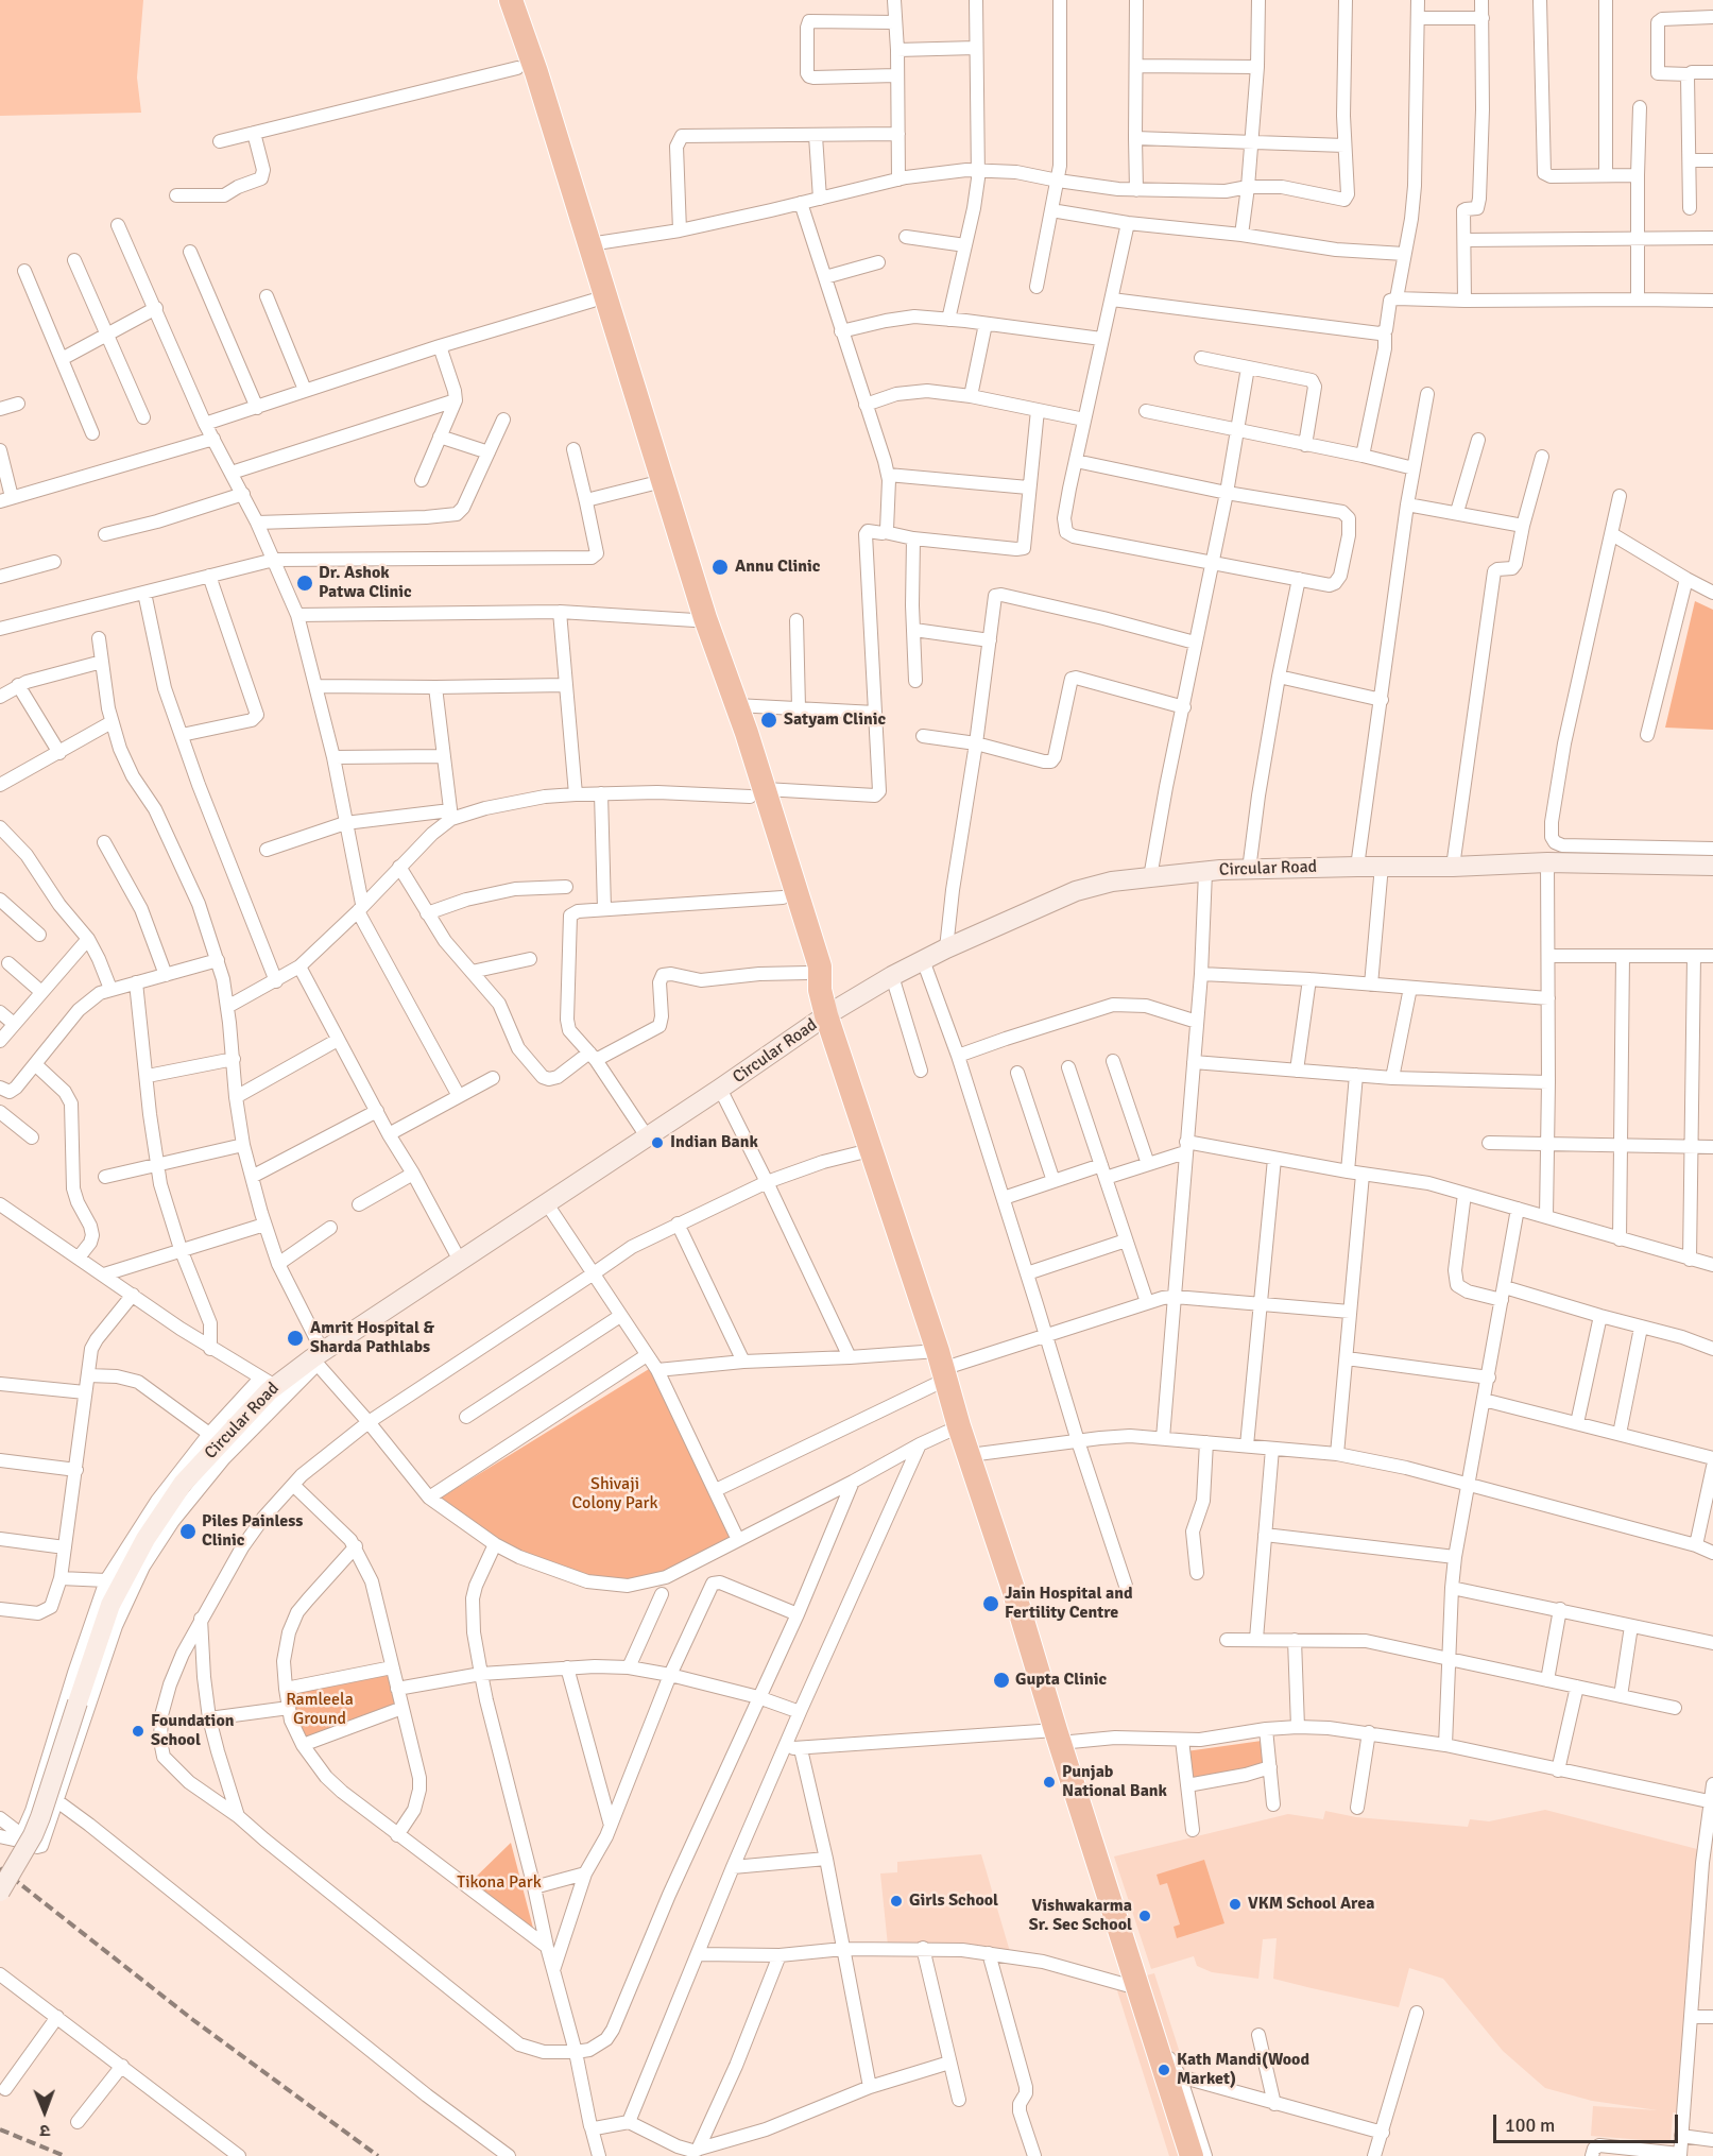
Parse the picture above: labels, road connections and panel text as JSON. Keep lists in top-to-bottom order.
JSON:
{
  "streets": {
    "main road": ["Circular Road"]
  },
  "parks": ["Shivaji Colony Park", "Ramleela Ground", "Tikona Park"],
  "places": [
    "Annu Clinic",
    "Dr. Ashok Patwa Clinic",
    "Satyam Clinic",
    "Indian Bank",
    "Amrit Hospital & Sharda Pathlabs",
    "Piles Painless Clinic",
    "Jain Hospital and Fertility Centre",
    "Gupta Clinic",
    "Foundation School",
    "Punjab National Bank",
    "Girls School",
    "VKM School Area",
    "Vishwakarma Sr. Sec School",
    "Kath Mandi(Wood Market)"
  ],
  "scale_bar": "100 m",
  "north": "bottom"
}
